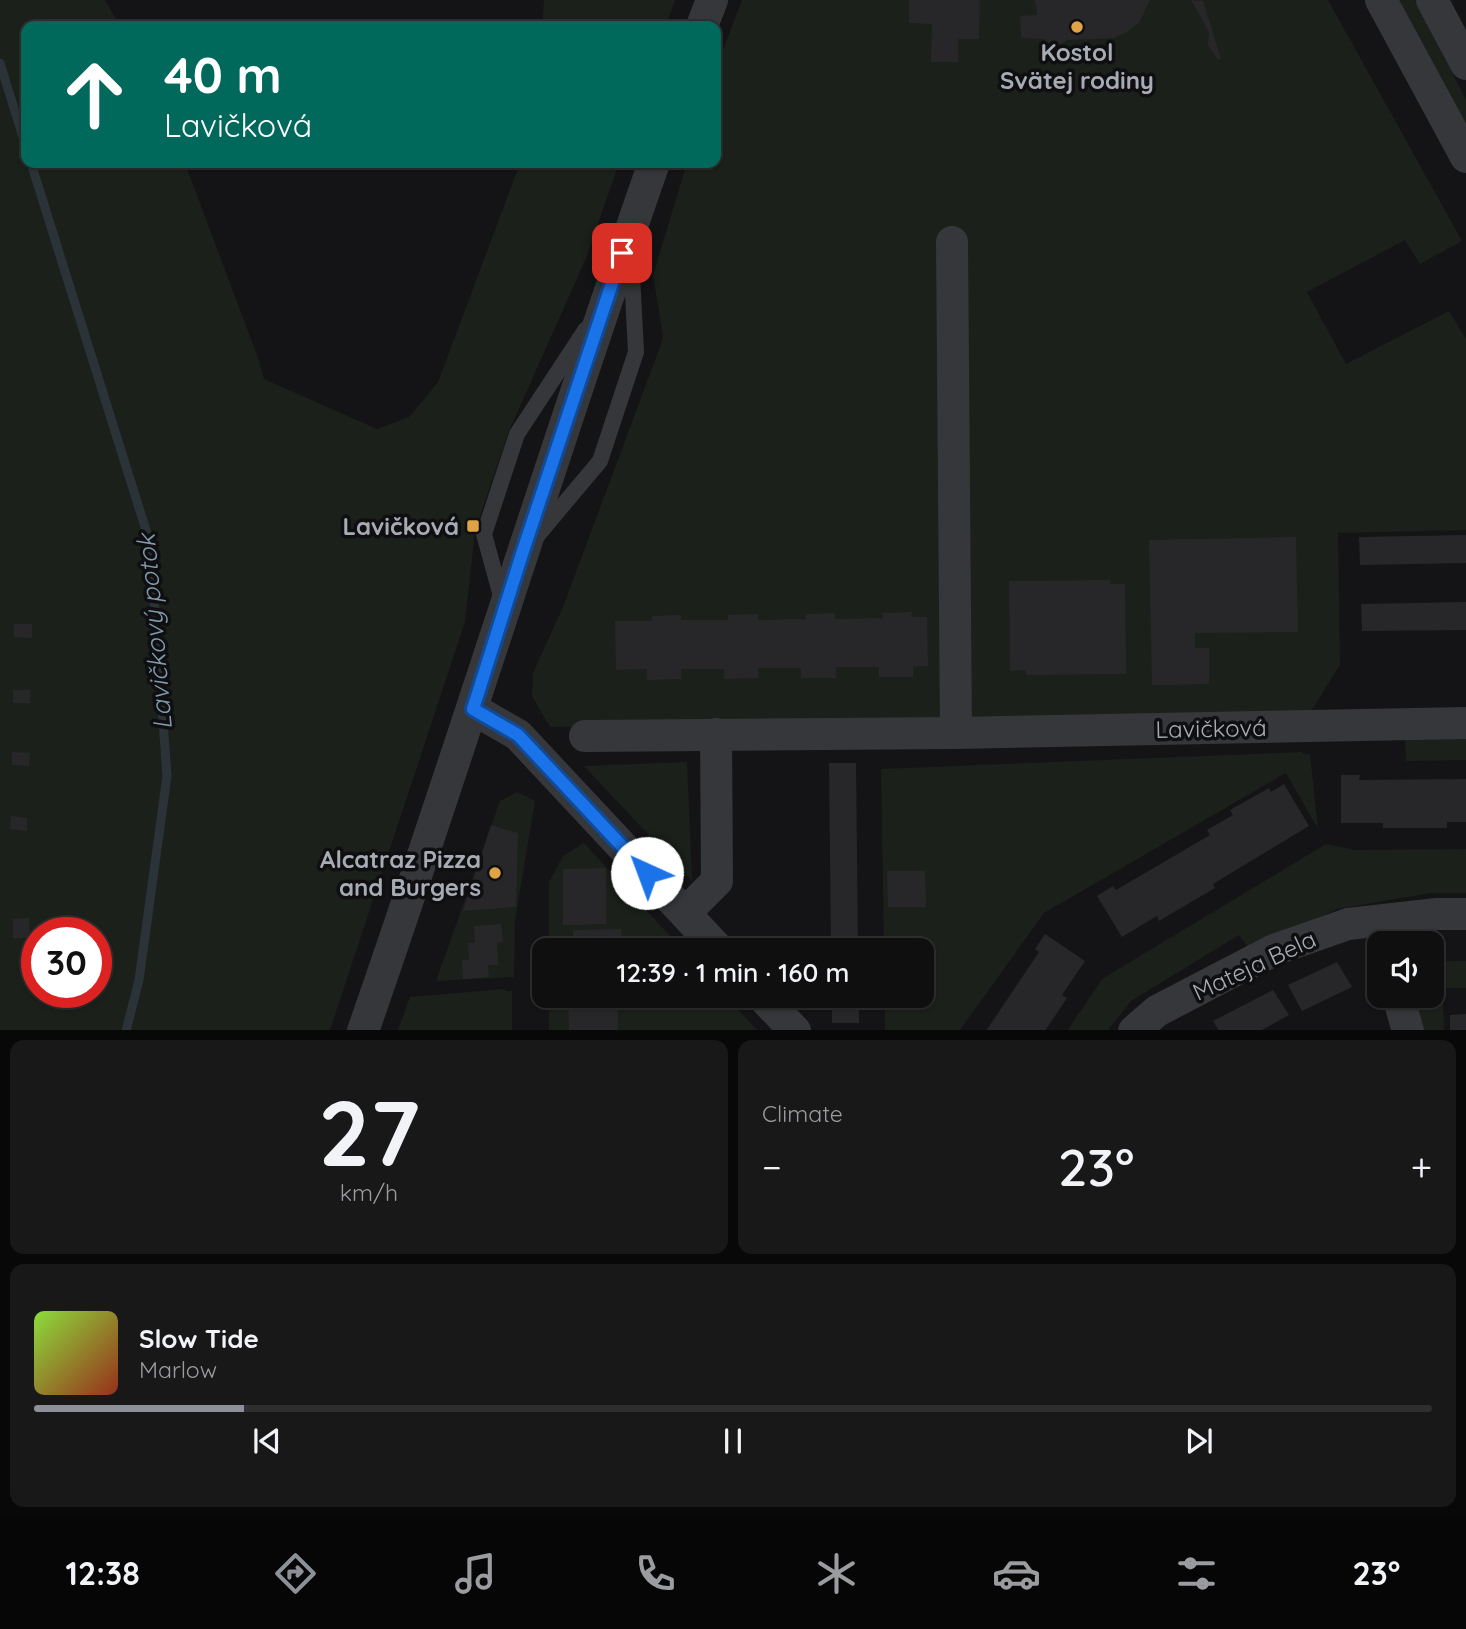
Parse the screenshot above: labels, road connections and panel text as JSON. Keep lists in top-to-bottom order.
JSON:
{
  "streets": {
    "street": ["Lavičková", "Mateja Bela"]
  },
  "water": ["Lavičkový potok"],
  "places": {
    "other": ["Kostol Svätej rodiny", "Alcatraz Pizza and Burgers"],
    "transit": ["Lavičková"]
  },
  "page": {
    "turn": ["40 m", "Lavičková"],
    "limit": "30",
    "trip": "12:39 · 1 min · 160 m",
    "tile": [
      ["27", "km/h"],
      "Climate"
    ],
    "heat": ["−", "23°", "+"],
    "song": ["Slow Tide", "Marlow"],
    "tabs": ["12:38", "23°"]
  }
}
